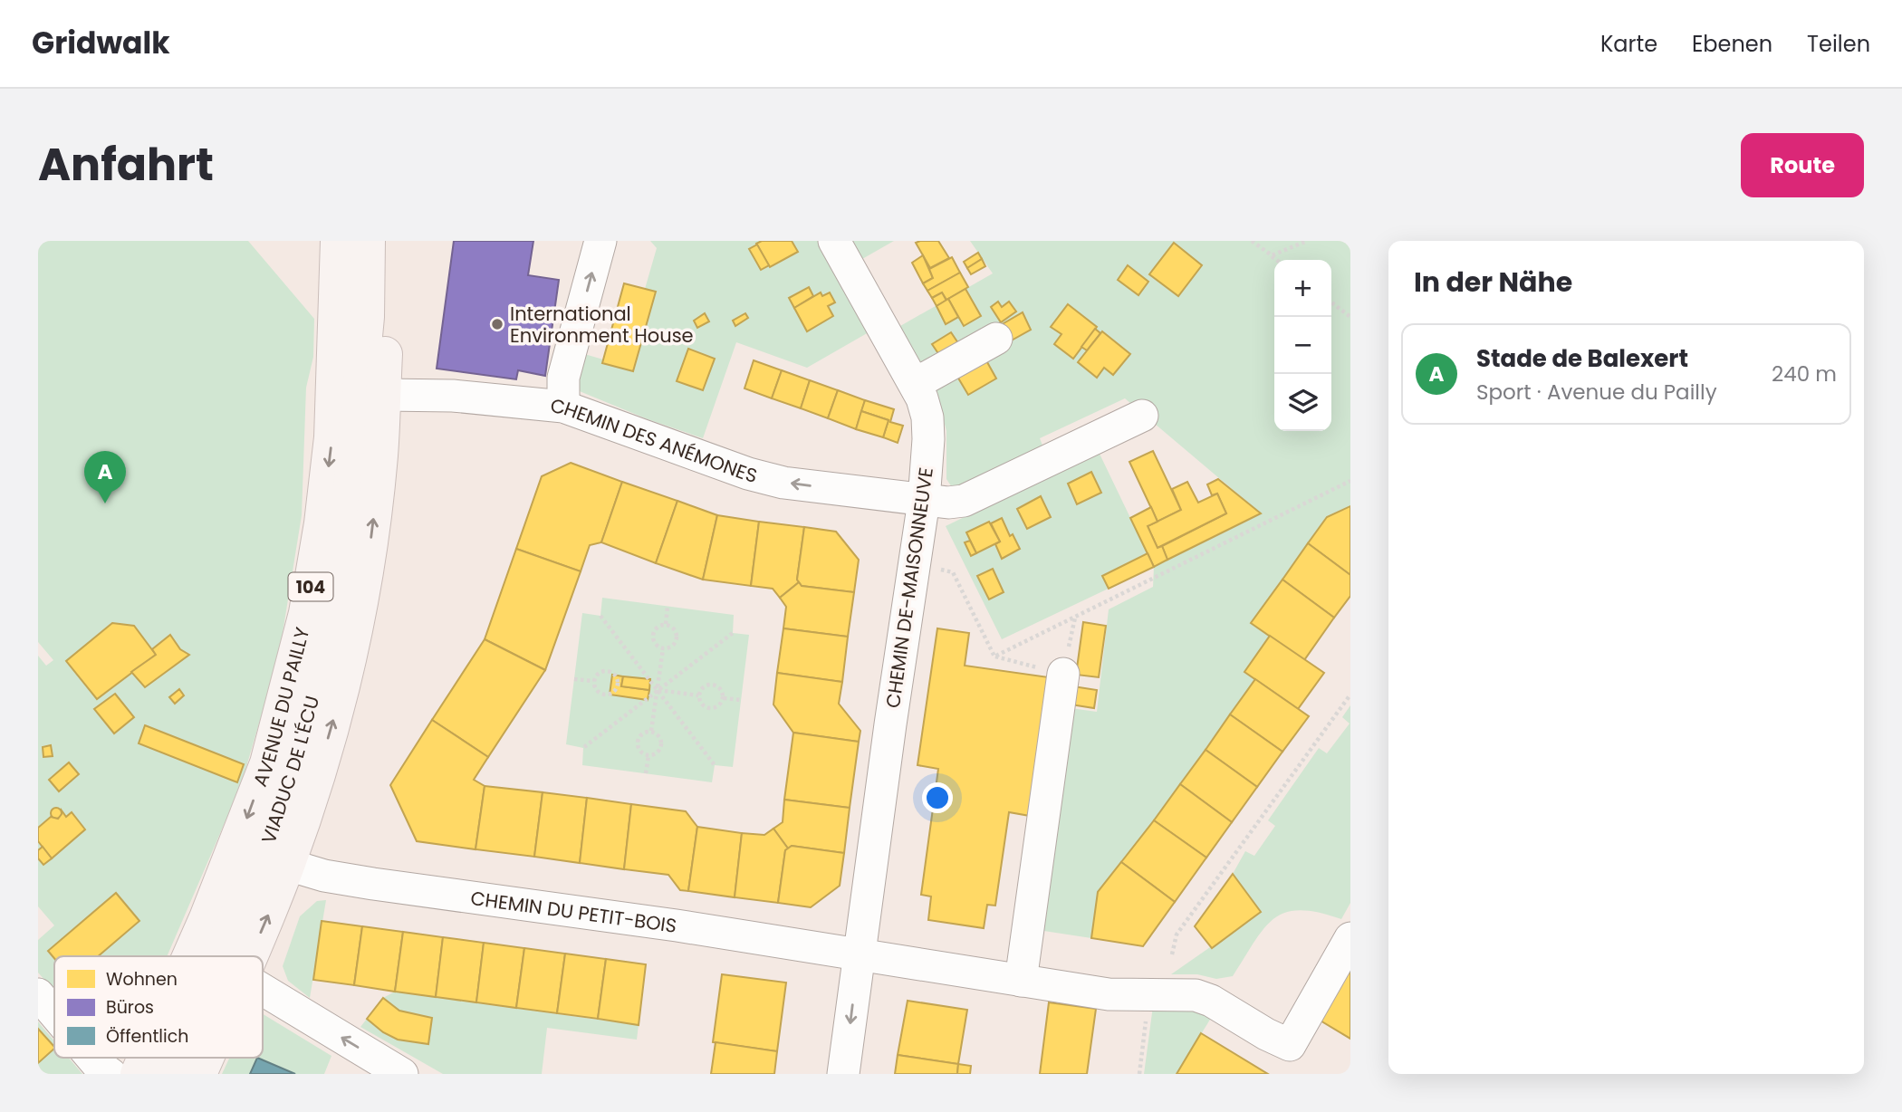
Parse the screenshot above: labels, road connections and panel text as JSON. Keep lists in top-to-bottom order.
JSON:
{
  "streets": {
    "main road": ["104", "AVENUE DU PAILLY", "VIADUC DE L'ÉCU"],
    "street": ["CHEMIN DES ANÉMONES", "CHEMIN DE-MAISONNEUVE", "CHEMIN DU PETIT-BOIS"]
  },
  "crossings": [
    ["CHEMIN DES ANÉMONES", "104"],
    ["CHEMIN DES ANÉMONES", "CHEMIN DE-MAISONNEUVE"],
    ["104", "AVENUE DU PAILLY"],
    ["104", "VIADUC DE L'ÉCU"],
    ["104", "CHEMIN DU PETIT-BOIS"],
    ["CHEMIN DE-MAISONNEUVE", "CHEMIN DU PETIT-BOIS"],
    ["AVENUE DU PAILLY", "VIADUC DE L'ÉCU"]
  ],
  "one_way": ["CHEMIN DES ANÉMONES"],
  "places": ["International Environment House"],
  "legend": ["Wohnen", "Büros", "Öffentlich"],
  "page": {
    "header": "Gridwalk",
    "nav": ["Karte", "Ebenen", "Teilen"],
    "title": "Anfahrt",
    "buttons": "Route",
    "heading": "In der Nähe",
    "map_buttons": ["+", "−"],
    "list": [
      {
        "mark": "A",
        "name": "Stade de Balexert",
        "note": "Sport · Avenue du Pailly",
        "value": "240 m"
      }
    ],
    "pins": "A"
  }
}
